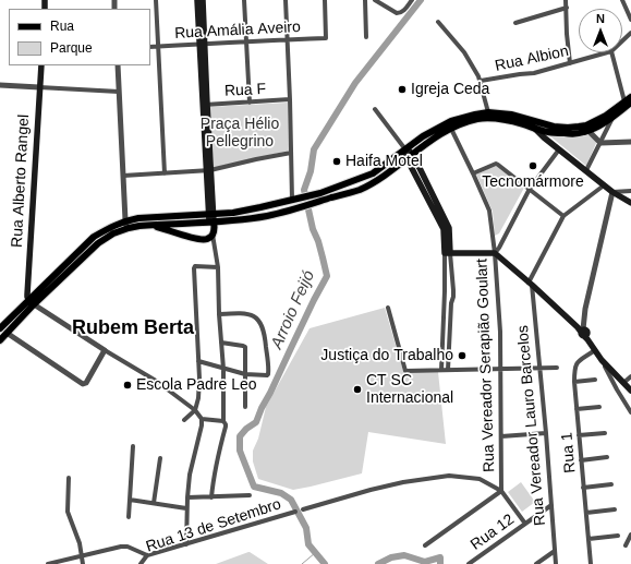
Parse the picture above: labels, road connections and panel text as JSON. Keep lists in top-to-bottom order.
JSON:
{
  "streets": {
    "main road": ["Rua Alberto Rangel"],
    "street": [
      "Rua Amália Aveiro",
      "Rua Albion",
      "Rua F",
      "Rua Vereador Serapião Goulart",
      "Rua Vereador Lauro Barcelos",
      "Rua 1",
      "Rua 13 de Setembro",
      "Rua 12"
    ]
  },
  "crossings": [
    ["Rua Vereador Lauro Barcelos", "Rua 12"]
  ],
  "districts": ["Rubem Berta"],
  "water": ["Arroio Feijó"],
  "parks": ["Praça Hélio Pellegrino"],
  "places": [
    "Igreja Ceda",
    "Haifa Motel",
    "Tecnomármore",
    "Justiça do Trabalho",
    "Escola Padre Leo",
    "CT SC Internacional"
  ],
  "legend": ["Rua", "Parque"],
  "north": "top"
}
